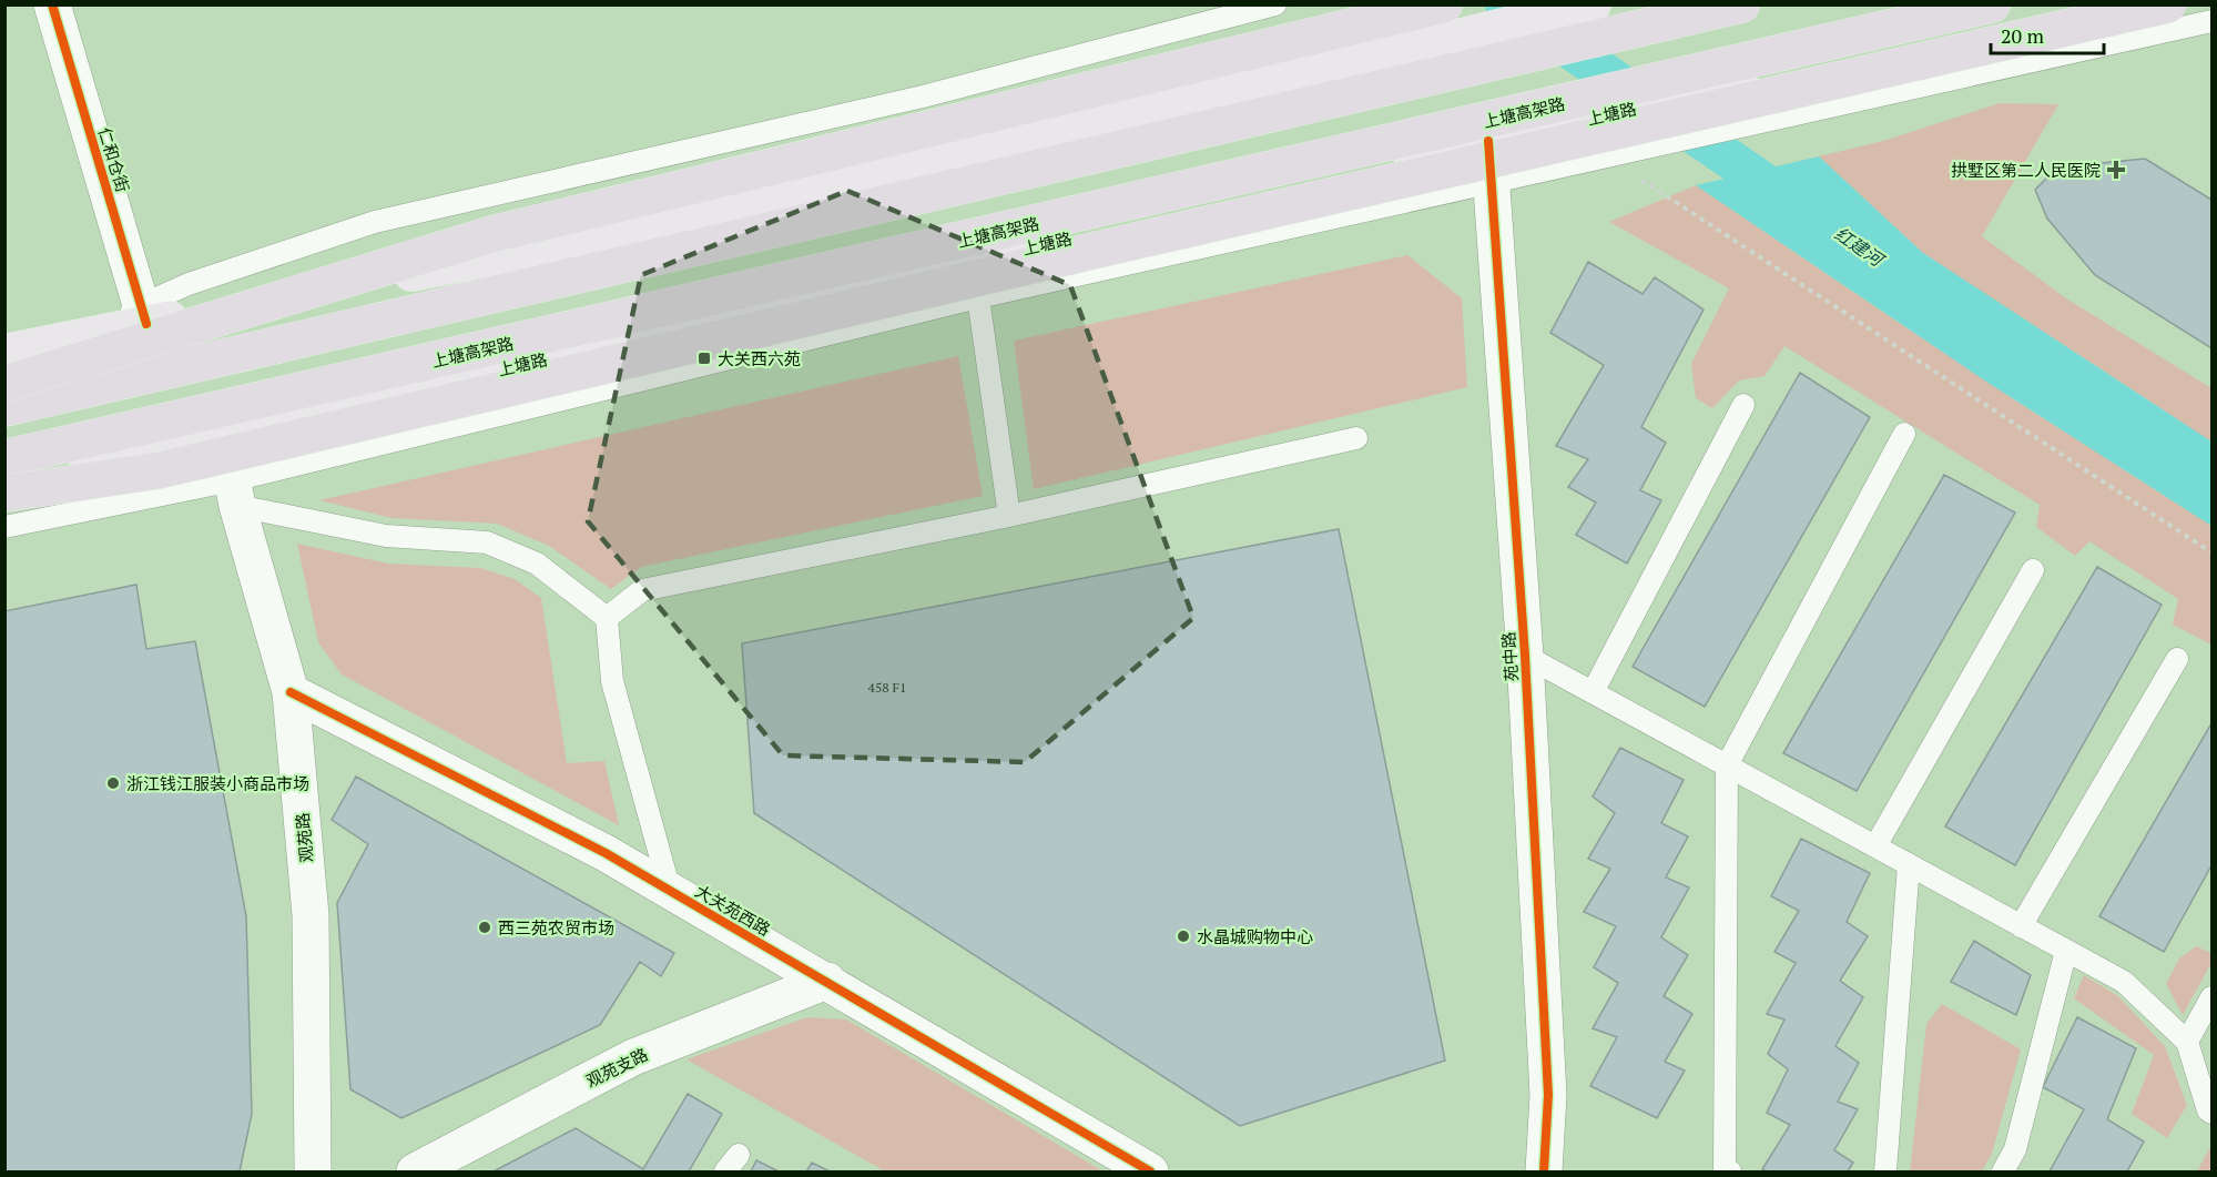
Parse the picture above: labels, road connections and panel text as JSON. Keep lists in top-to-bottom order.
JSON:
{
  "streets": {
    "highway": ["上塘高架路"],
    "main road": ["上塘路"],
    "street": [
      "仁和仓街",
      "苑中路",
      "观苑路",
      "大关苑西路",
      "观苑支路"
    ]
  },
  "crossings": [
    ["上塘路", "苑中路"],
    ["上塘路", "观苑路"],
    ["观苑路", "大关苑西路"],
    ["大关苑西路", "观苑支路"]
  ],
  "water": ["红建河"],
  "places": {
    "health": ["拱墅区第二人民医院"],
    "transit": ["大关西六苑"],
    "other": ["浙江钱江服装小商品市场", "西三苑农贸市场", "水晶城购物中心"]
  },
  "house_numbers": ["458 F1"],
  "scale_bar": "20 m"
}
